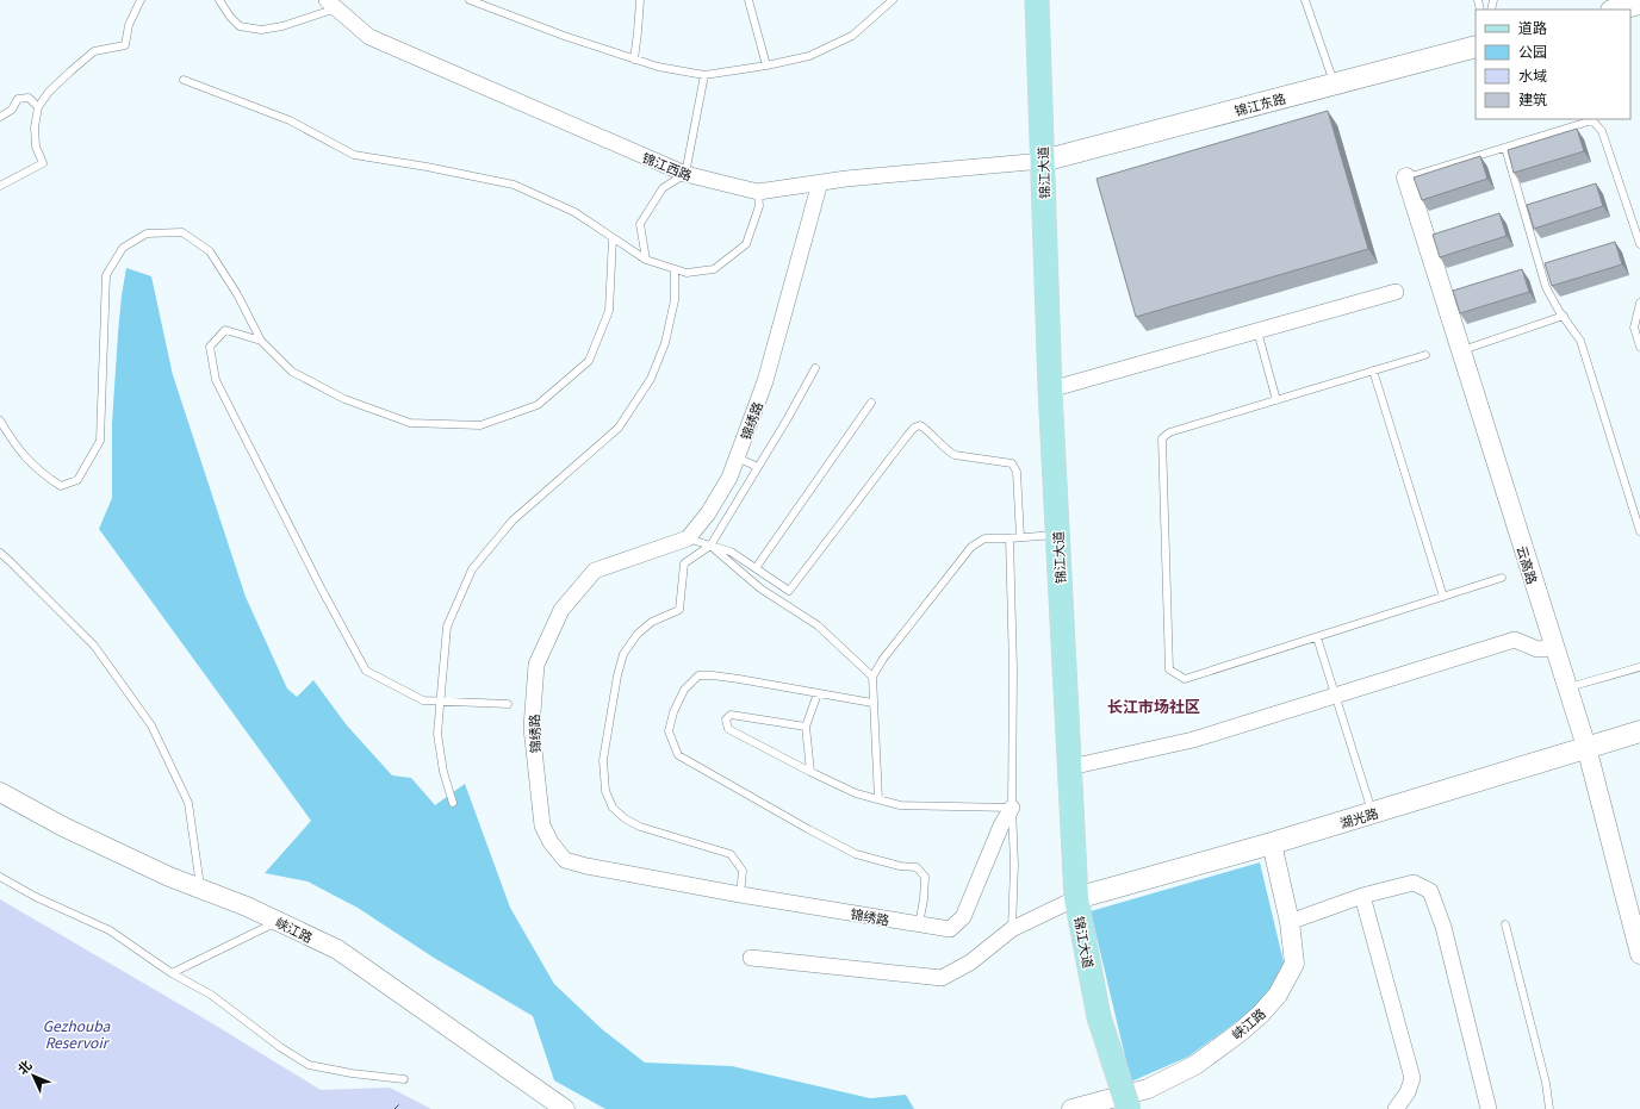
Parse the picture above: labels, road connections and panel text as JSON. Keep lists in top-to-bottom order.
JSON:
{
  "streets": {
    "main road": ["锦江东路", "锦江大道", "湖光路"],
    "street": [
      "锦江西路",
      "锦绣路",
      "云高路",
      "峡江路"
    ]
  },
  "crossings": [
    ["锦江东路", "锦江西路"],
    ["锦江东路", "锦江大道"],
    ["锦江西路", "锦江大道"],
    ["锦江西路", "锦绣路"],
    ["锦江大道", "湖光路"],
    ["云高路", "湖光路"],
    ["湖光路", "峡江路"]
  ],
  "districts": ["长江市场社区"],
  "water": ["Gezhouba Reservoir"],
  "legend": [
    "道路",
    "公园",
    "水域",
    "建筑"
  ],
  "north": "top left"
}
